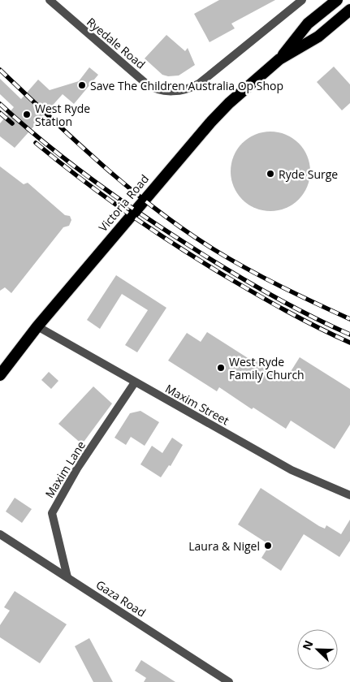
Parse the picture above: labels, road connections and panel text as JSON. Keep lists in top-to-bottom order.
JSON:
{
  "streets": {
    "highway": ["Victoria Road"],
    "street": [
      "Ryedale Road",
      "Maxim Street",
      "Maxim Lane",
      "Gaza Road"
    ]
  },
  "crossings": [
    ["Victoria Road", "Maxim Street"],
    ["Maxim Street", "Maxim Lane"],
    ["Maxim Lane", "Gaza Road"]
  ],
  "places": [
    "Save The Children Australia Op Shop",
    "West Ryde Station",
    "Ryde Surge",
    "West Ryde Family Church",
    "Laura & Nigel"
  ],
  "north": "top left"
}
